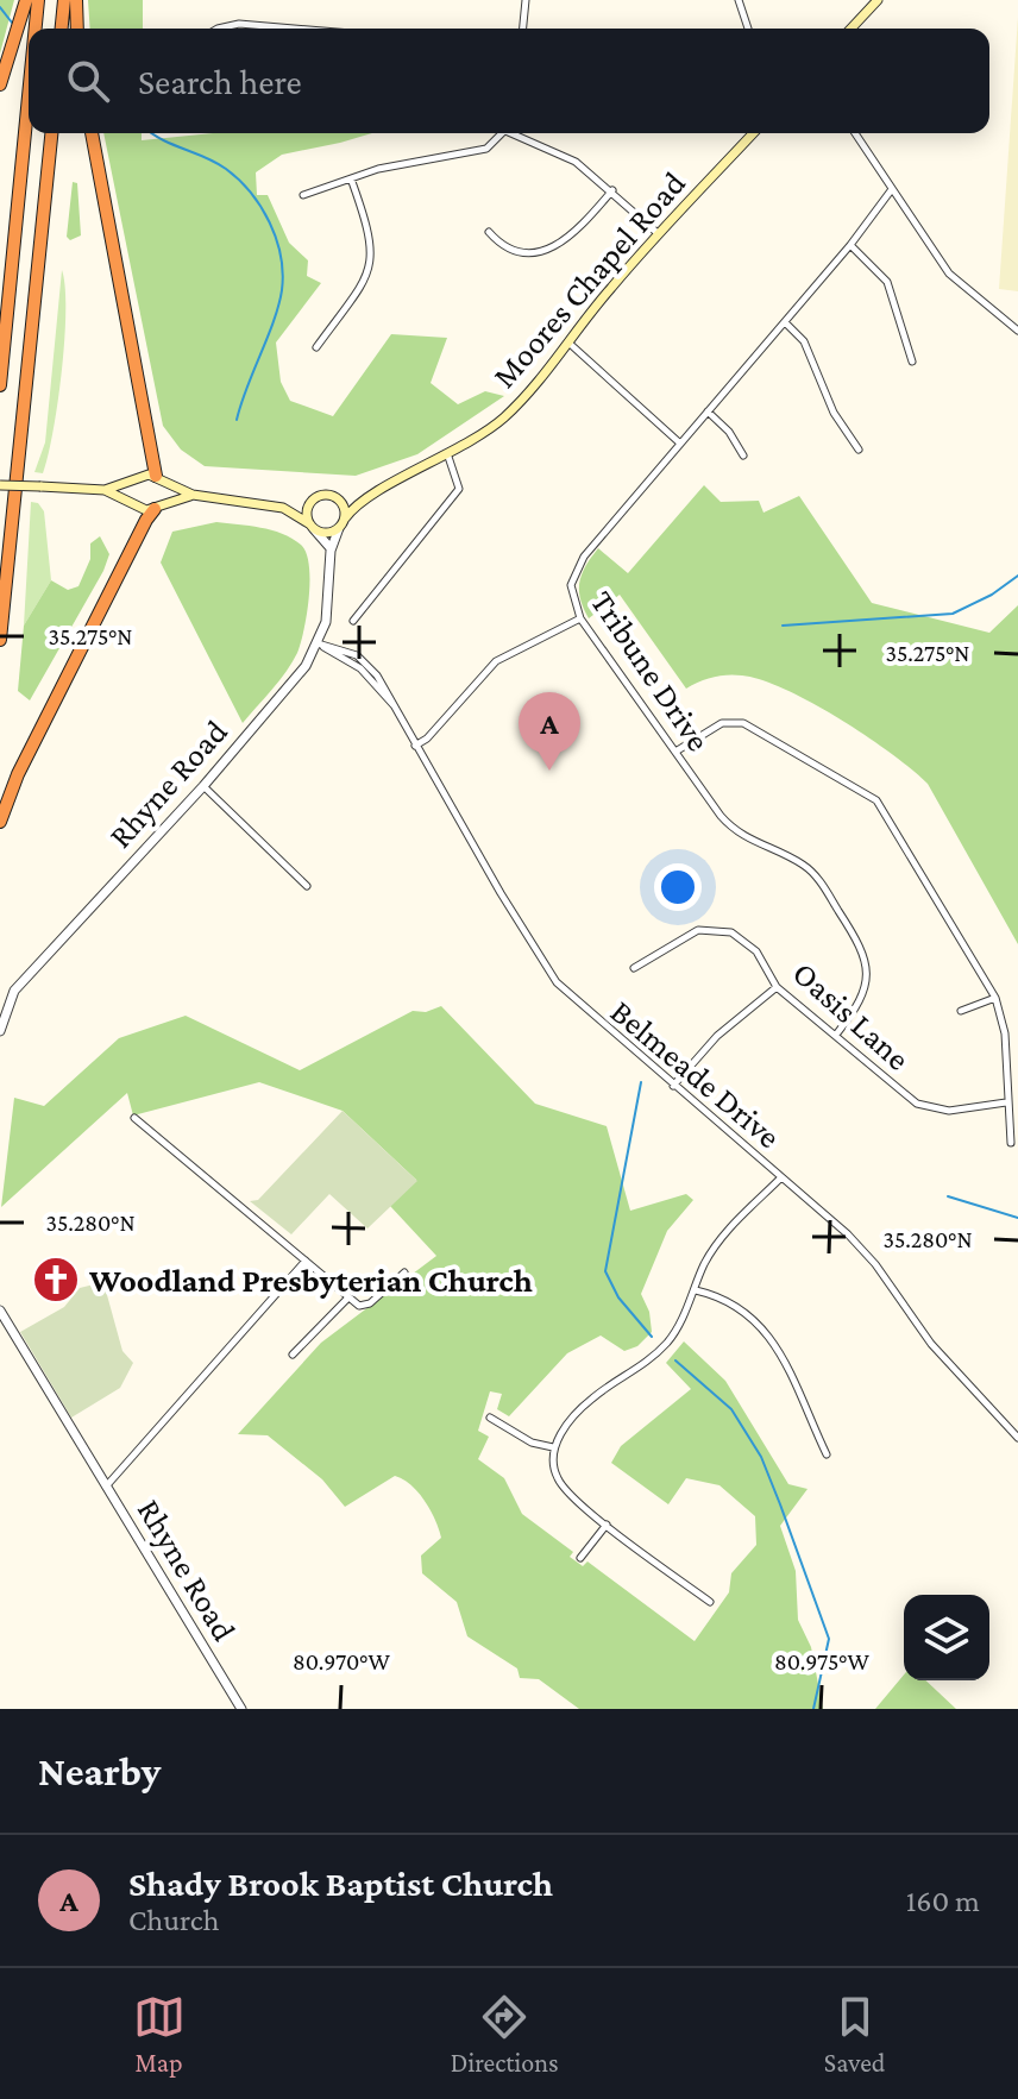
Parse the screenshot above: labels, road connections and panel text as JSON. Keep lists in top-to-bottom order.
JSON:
{
  "streets": {
    "main road": ["Moores Chapel Road"],
    "street": [
      "Tribune Drive",
      "Rhyne Road",
      "Oasis Lane",
      "Belmeade Drive"
    ]
  },
  "crossings": [
    ["Moores Chapel Road", "Rhyne Road"],
    ["Tribune Drive", "Oasis Lane"],
    ["Rhyne Road", "Belmeade Drive"]
  ],
  "places": {
    "church": ["Woodland Presbyterian Church"]
  },
  "page": {
    "search": "Search here",
    "pins": "A",
    "heading": "Nearby",
    "list": [
      {
        "mark": "A",
        "name": "Shady Brook Baptist Church",
        "note": "Church",
        "value": "160 m"
      }
    ],
    "nav": ["Map", "Directions", "Saved"]
  },
  "coordinates": [
    "35.275°N",
    "35.280°N",
    "80.970°W",
    "80.975°W"
  ]
}
